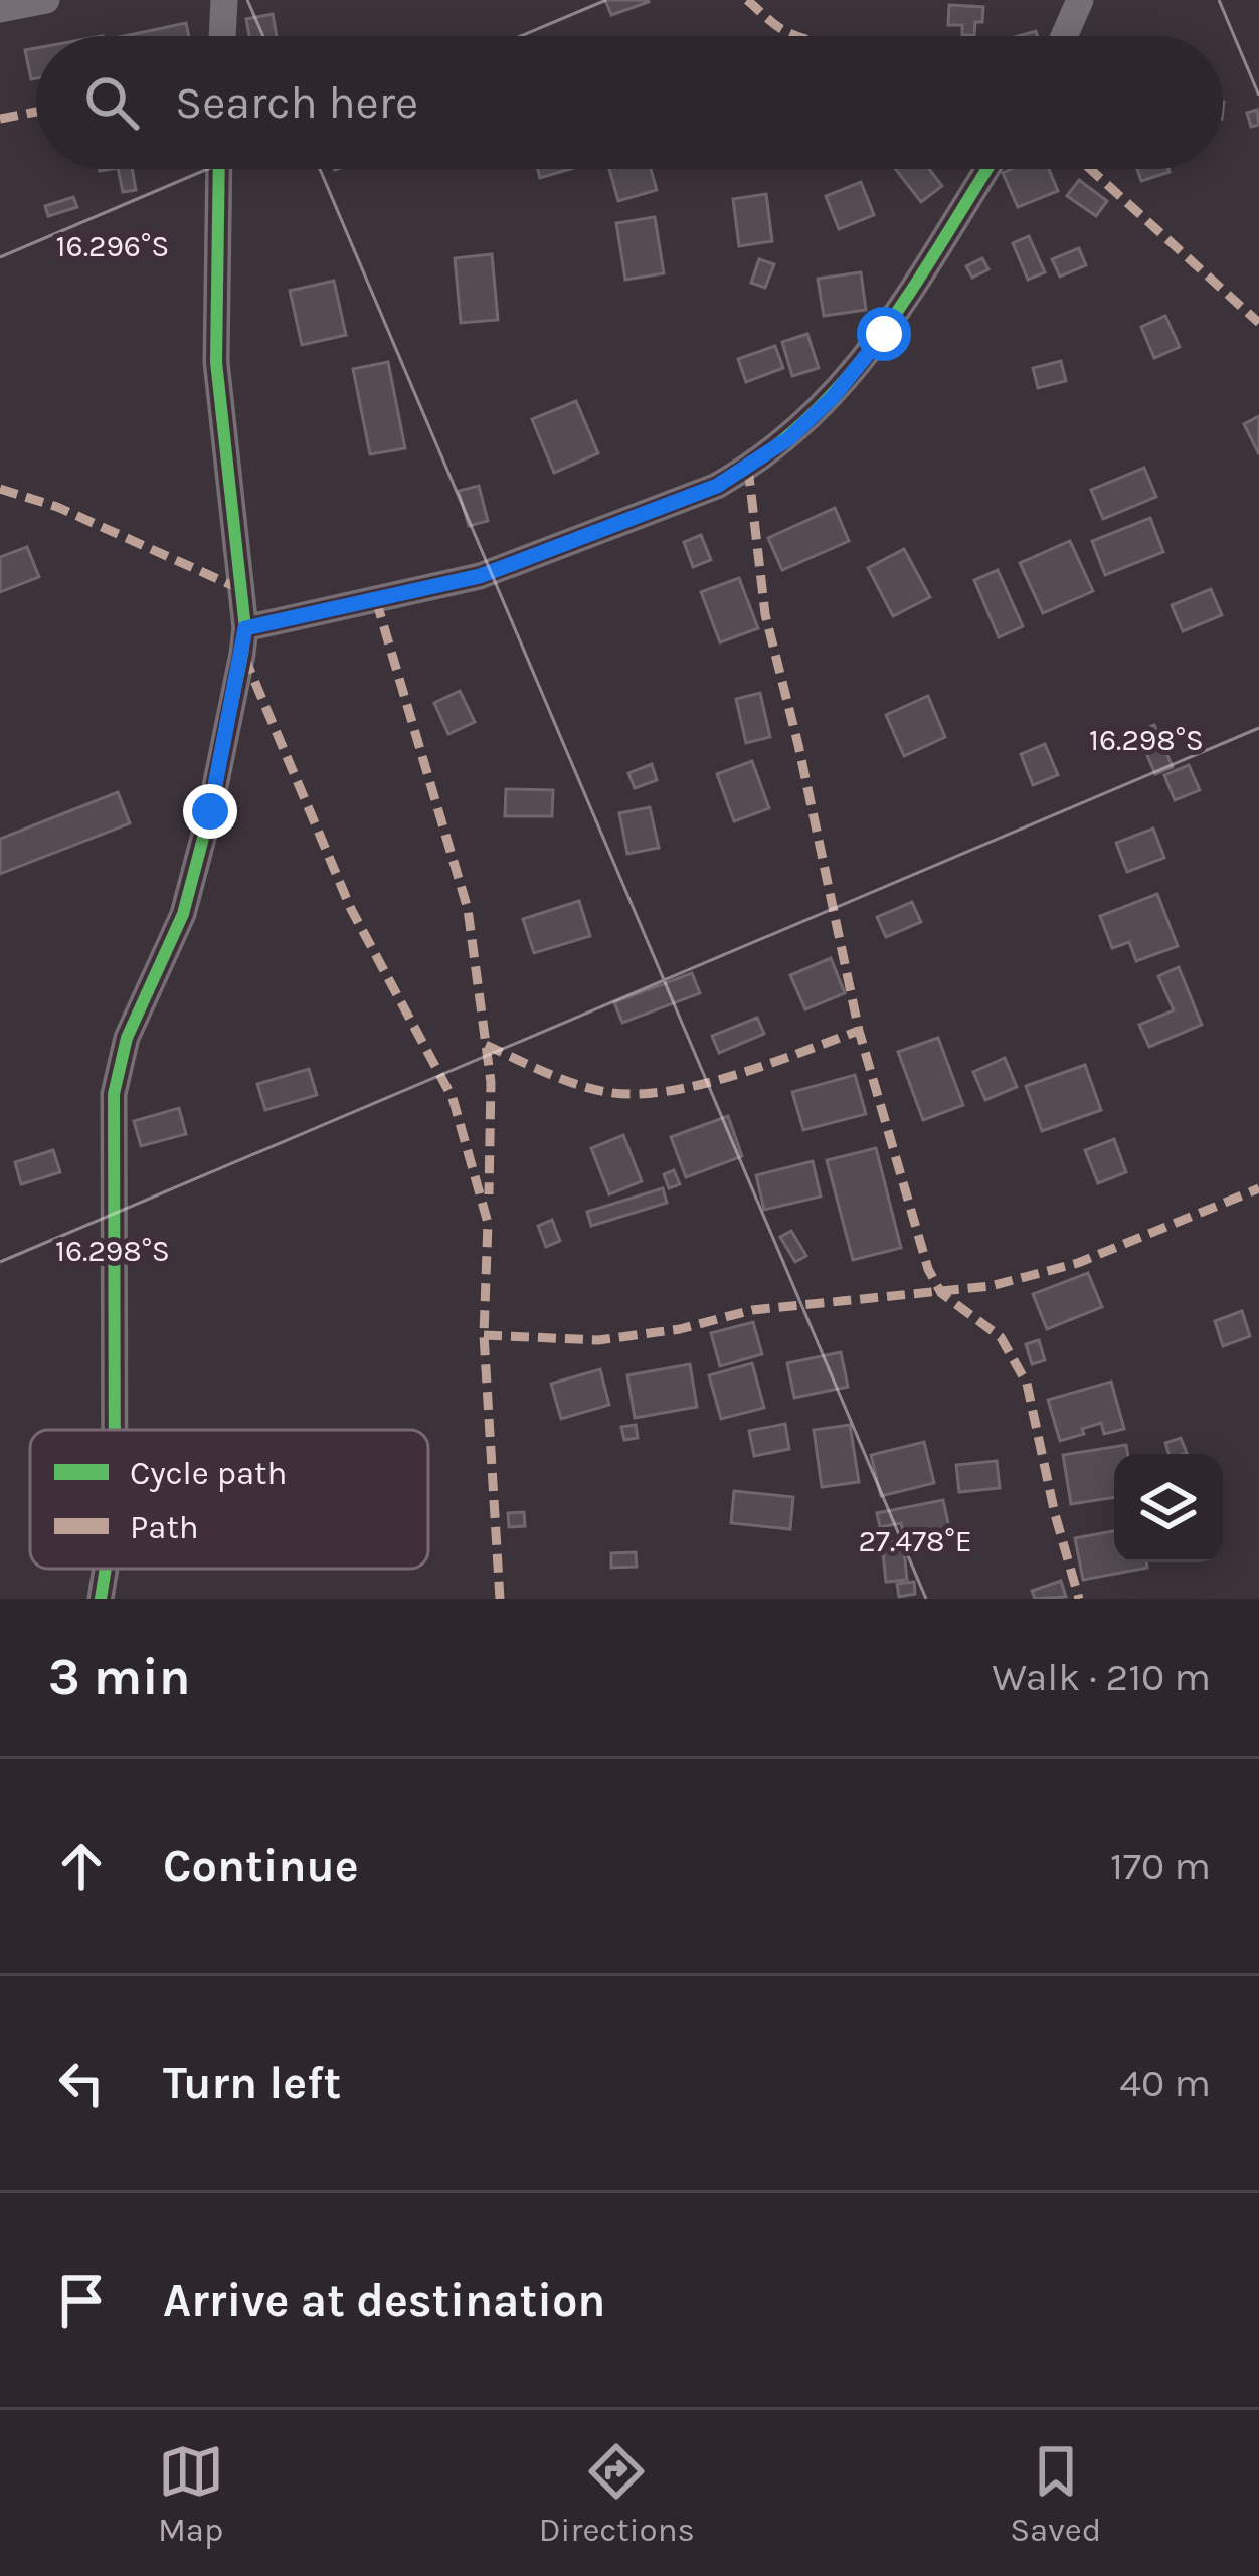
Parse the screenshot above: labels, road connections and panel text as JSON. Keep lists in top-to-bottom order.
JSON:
{
  "legend": ["Cycle path", "Path"],
  "page": {
    "search": "Search here",
    "heading": ["3 min", "Walk · 210 m"],
    "list": [
      ["Continue", "170 m"],
      ["Turn left", "40 m"],
      "Arrive at destination"
    ],
    "nav": ["Map", "Directions", "Saved"]
  },
  "coordinates": ["16.296°S", "16.298°S", "27.478°E"]
}
